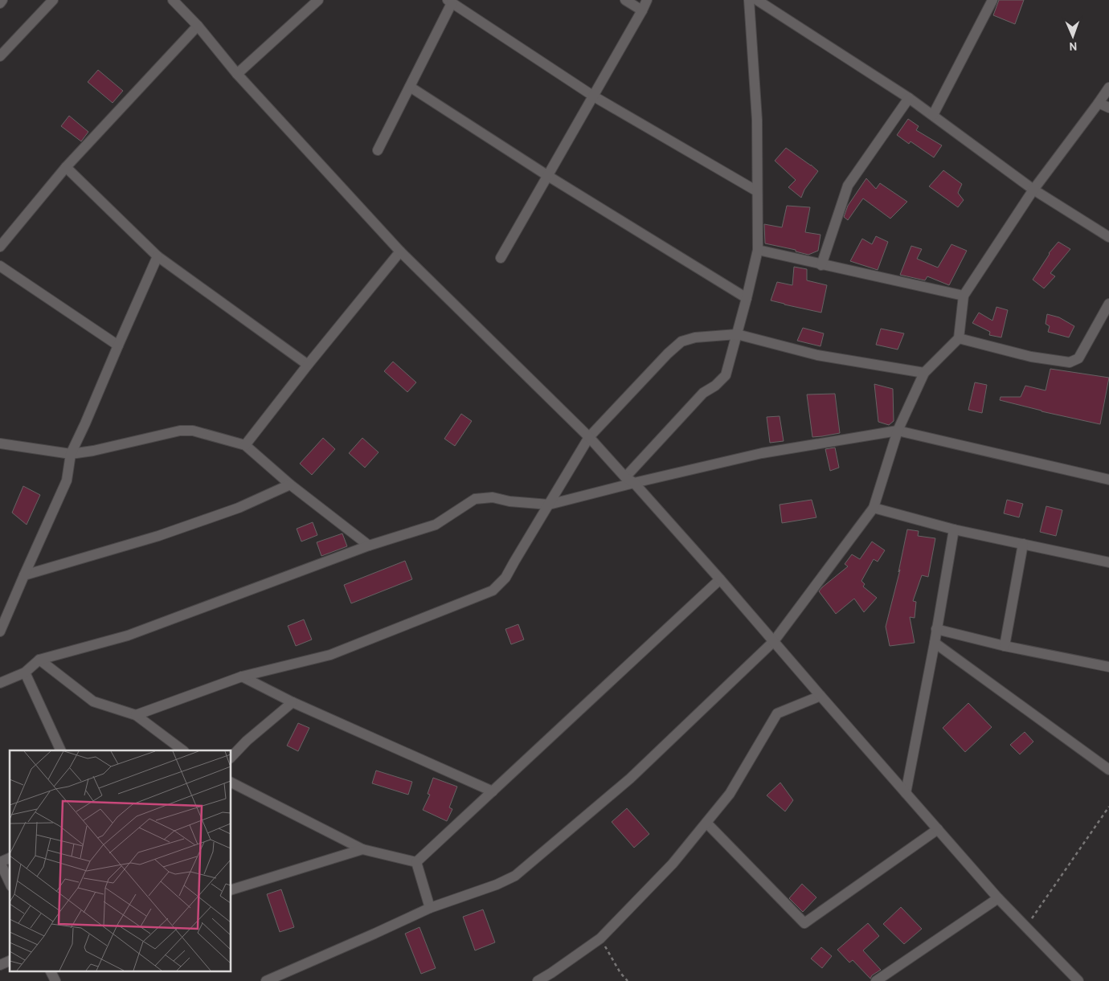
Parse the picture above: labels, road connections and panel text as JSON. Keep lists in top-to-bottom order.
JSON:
{
  "north": "bottom"
}
